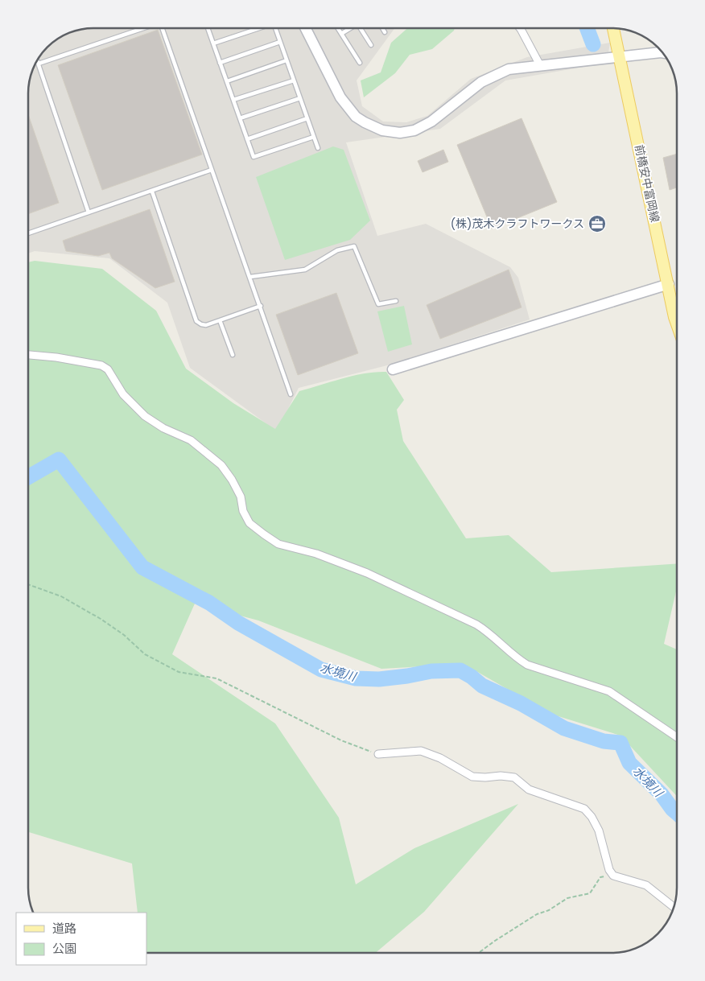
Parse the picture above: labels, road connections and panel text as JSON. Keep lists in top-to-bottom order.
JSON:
{
  "streets": {
    "main road": ["前橋安中富岡線"]
  },
  "water": ["水境川"],
  "places": {
    "office": ["(株)茂木クラフトワークス"]
  },
  "legend": ["道路", "公園"]
}
